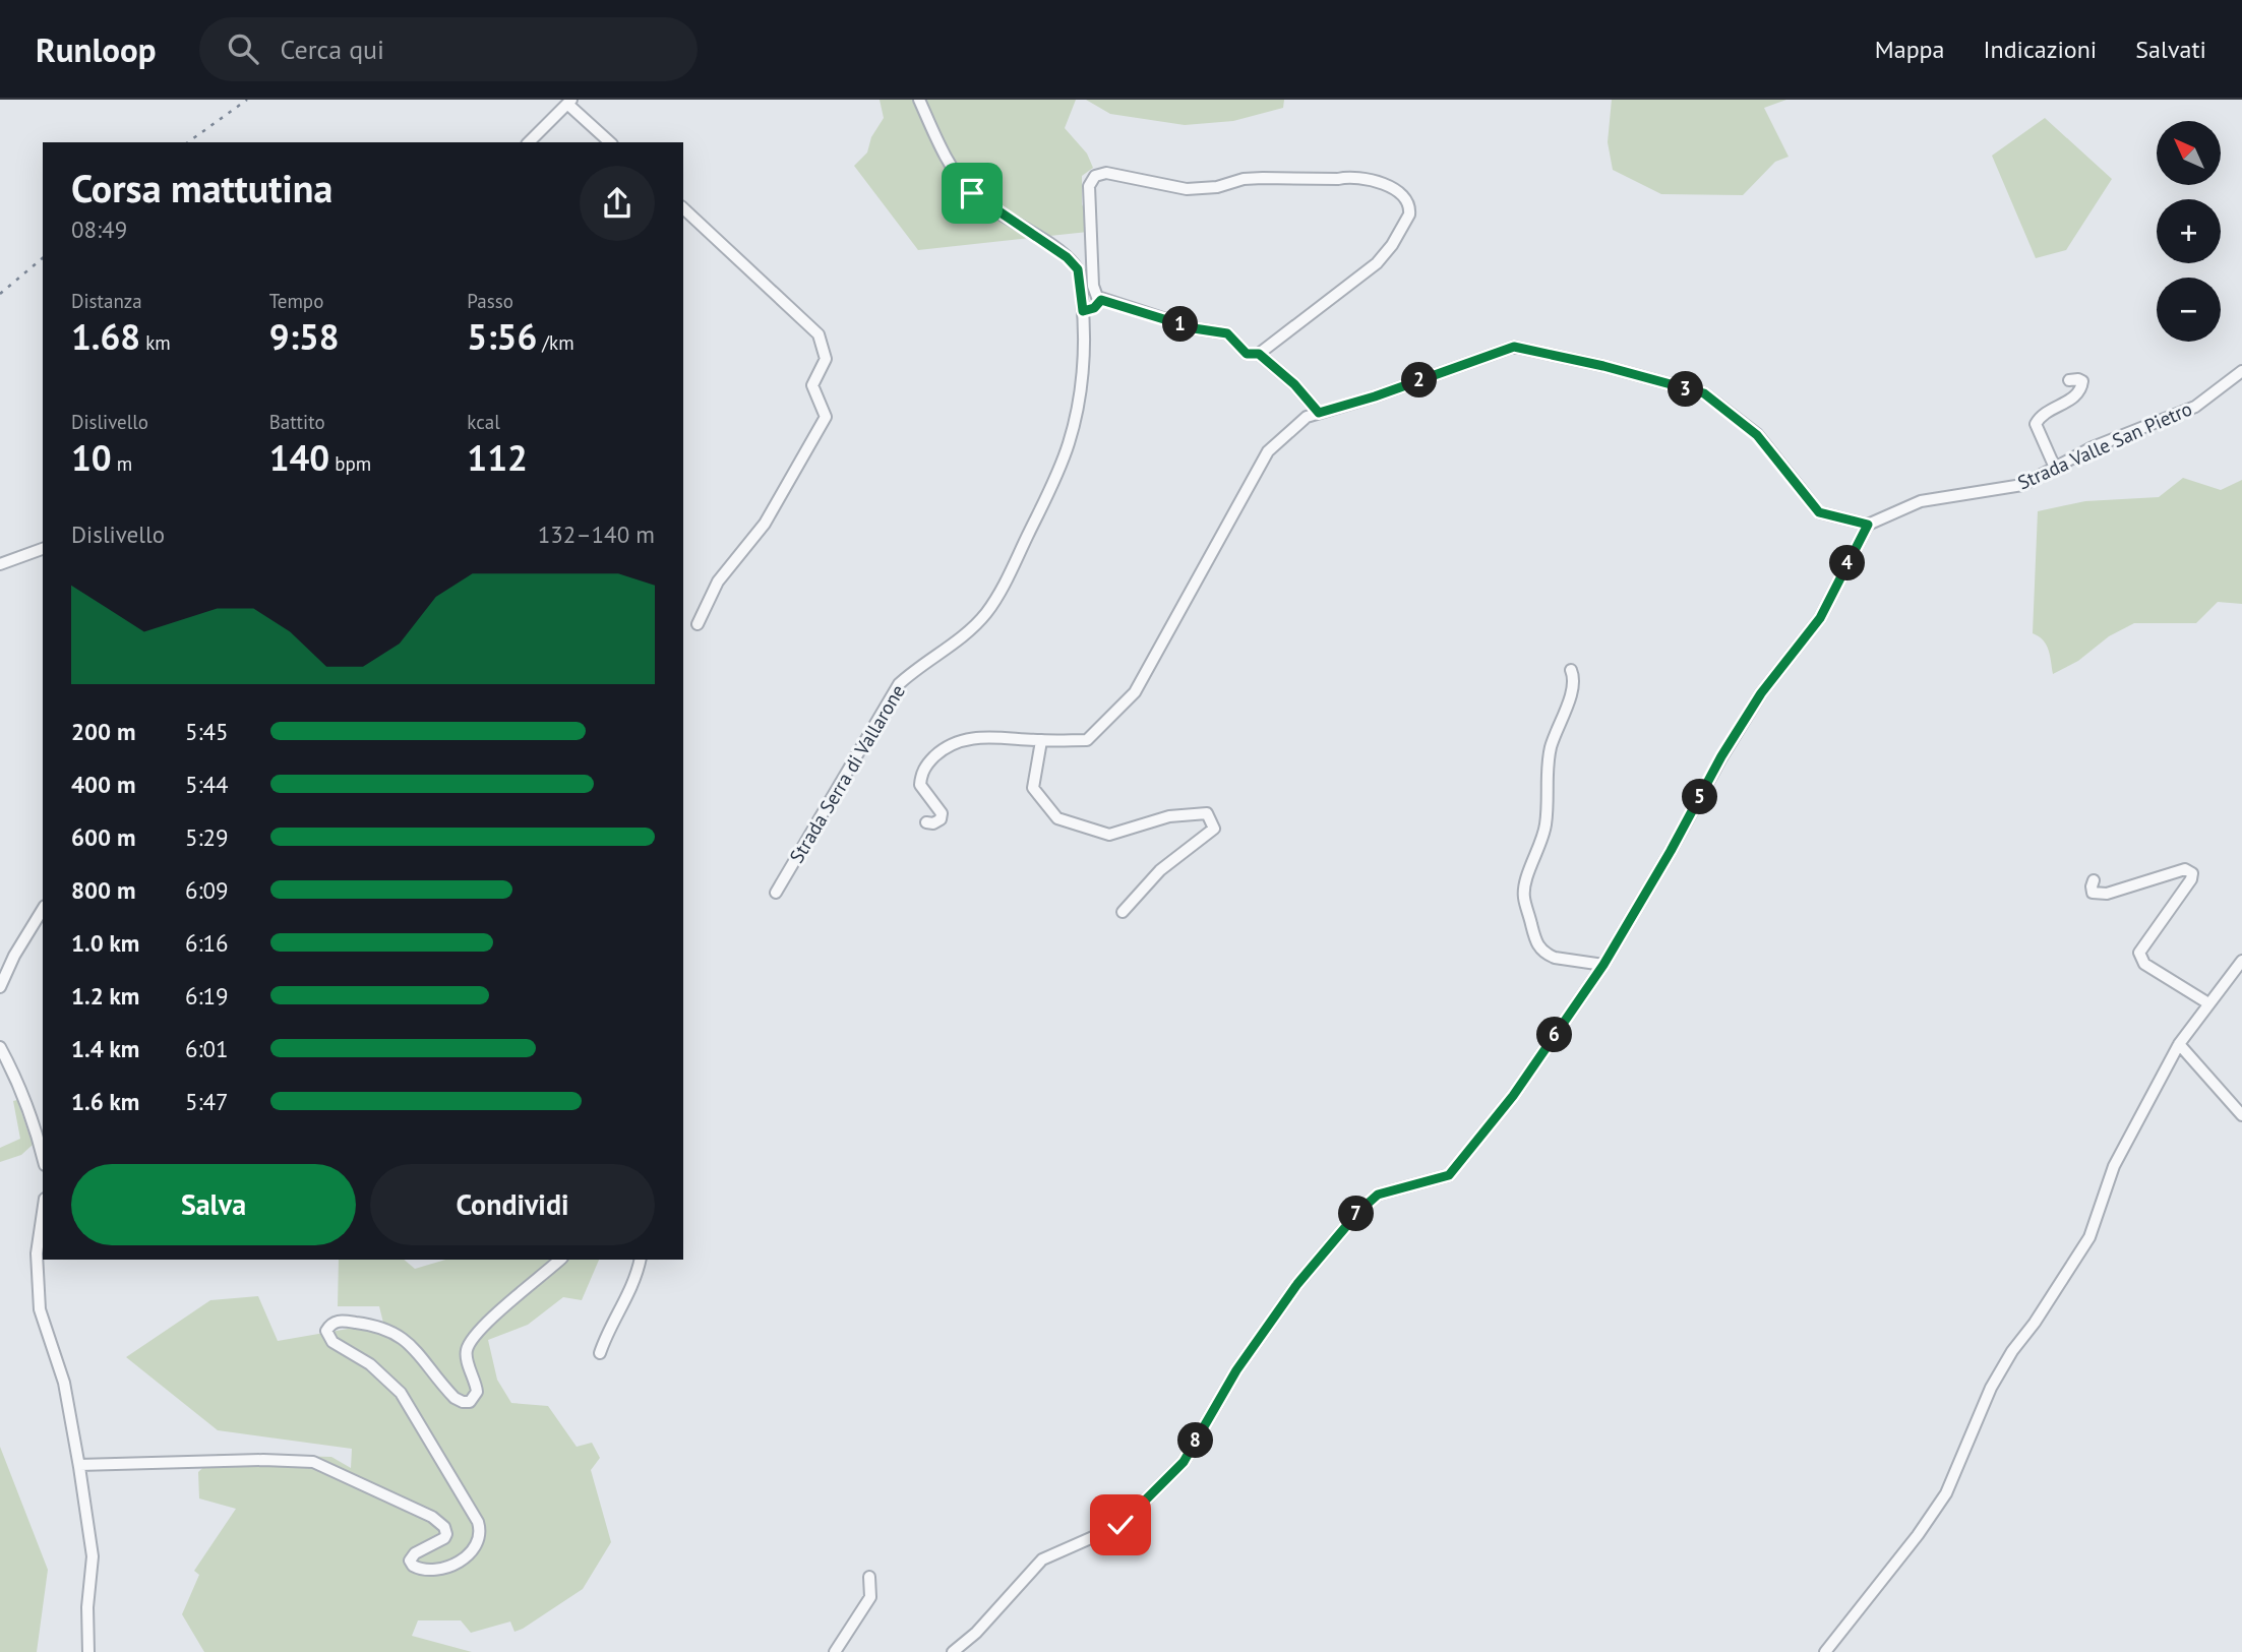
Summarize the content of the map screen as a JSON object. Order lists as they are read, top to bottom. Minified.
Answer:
{"streets":{"street":["Strada Valle San Pietro","Strada Serra di Vallarone"]},"north":"top left","page":{"header":"Runloop","search":"Cerca qui","nav":["Mappa","Indicazioni","Salvati"],"map_buttons":["+","−"],"heading":["Corsa mattutina","08:49"],"stats":[["Distanza","1.68 km"],["Tempo","9:58"],["Passo","5:56 /km"],["Dislivello","10 m"],["Battito","140 bpm"],["kcal","112"]],"pins":["1","2","3","4","5","6","7","8"],"chart":["Dislivello","132–140 m"],"list":[{"name":"200 m","note":"5:45"},{"name":"400 m","note":"5:44"},{"name":"600 m","note":"5:29"},{"name":"800 m","note":"6:09"},{"name":"1.0 km","note":"6:16"},{"name":"1.2 km","note":"6:19"},{"name":"1.4 km","note":"6:01"},{"name":"1.6 km","note":"5:47"}],"buttons":["Salva","Condividi"]}}
